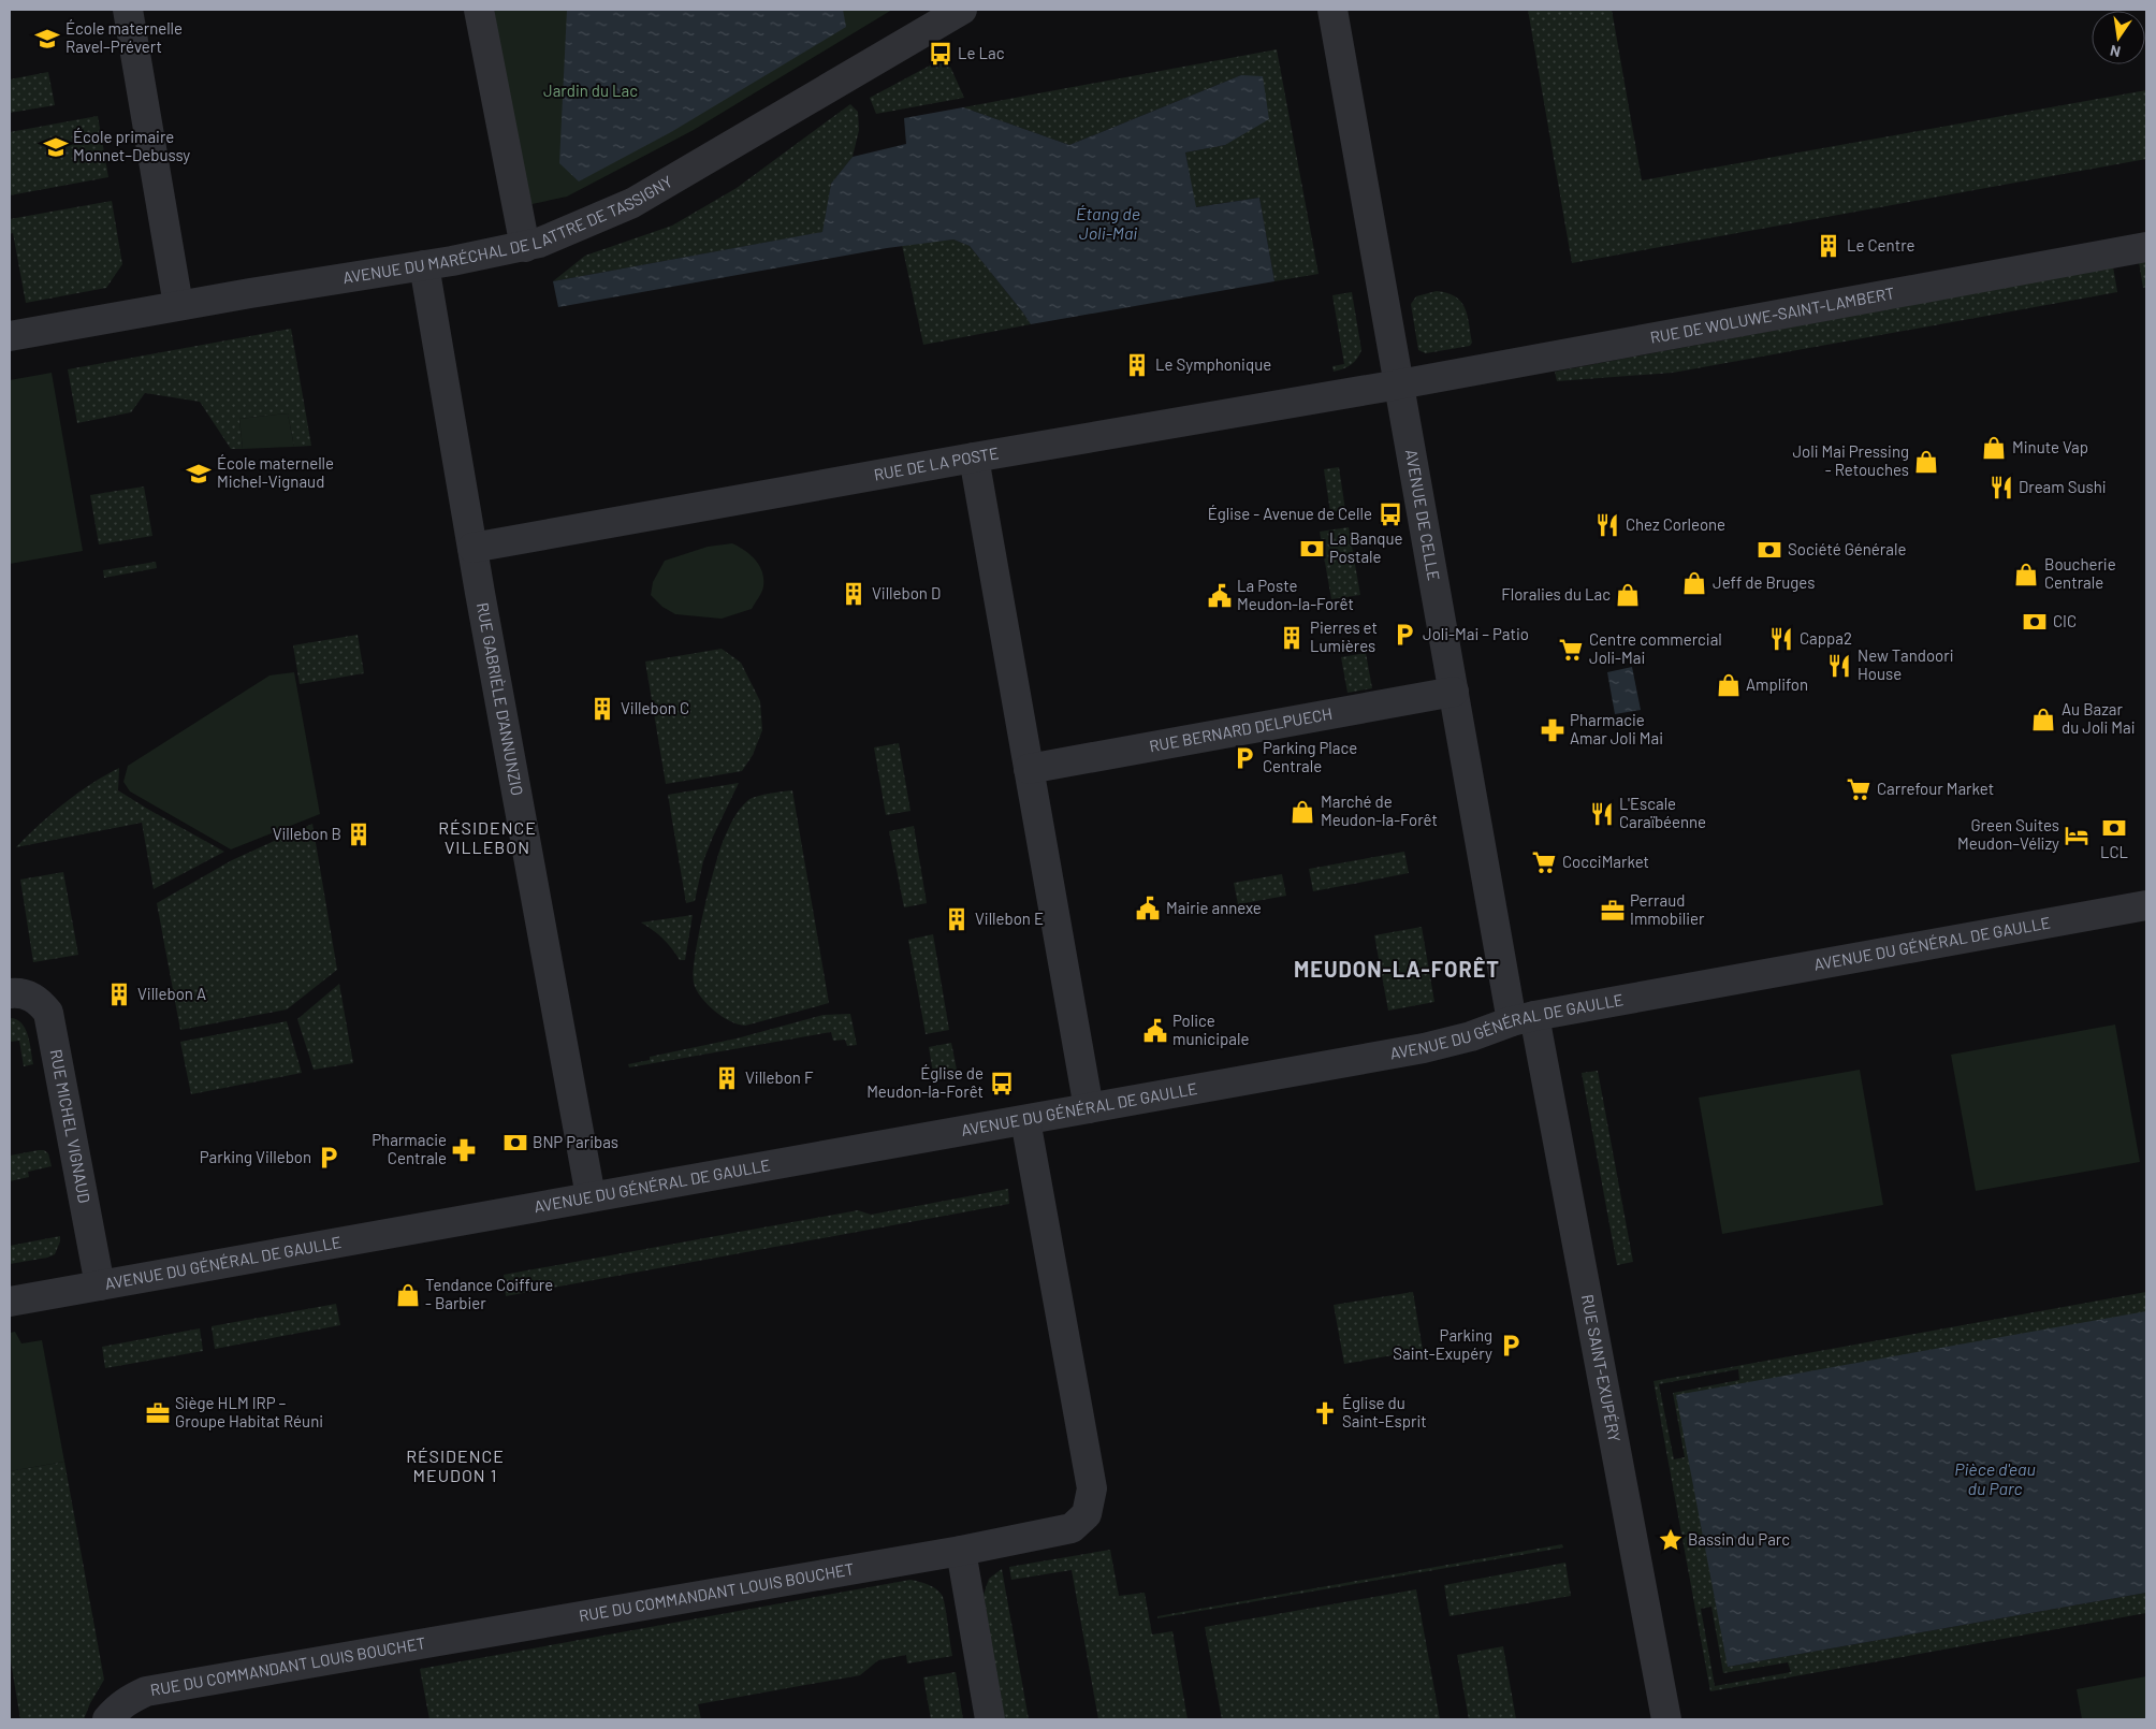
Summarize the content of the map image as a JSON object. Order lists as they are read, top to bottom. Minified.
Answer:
{"streets":{"street":["AVENUE DU MARÉCHAL DE LATTRE DE TASSIGNY","RUE DE WOLUWE-SAINT-LAMBERT","RUE DE LA POSTE","AVENUE DE CELLE","RUE GABRIÈLE D'ANNUNZIO","RUE BERNARD DELPUECH","AVENUE DU GÉNÉRAL DE GAULLE","RUE MICHEL VIGNAUD","RUE SAINT-EXUPÉRY","RUE DU COMMANDANT LOUIS BOUCHET"]},"crossings":[["AVENUE DU MARÉCHAL DE LATTRE DE TASSIGNY","RUE GABRIÈLE D'ANNUNZIO"],["RUE DE WOLUWE-SAINT-LAMBERT","RUE DE LA POSTE"],["RUE DE WOLUWE-SAINT-LAMBERT","AVENUE DE CELLE"],["RUE DE LA POSTE","AVENUE DE CELLE"],["RUE DE LA POSTE","RUE GABRIÈLE D'ANNUNZIO"],["AVENUE DE CELLE","RUE BERNARD DELPUECH"],["AVENUE DE CELLE","AVENUE DU GÉNÉRAL DE GAULLE"],["AVENUE DE CELLE","RUE SAINT-EXUPÉRY"],["RUE GABRIÈLE D'ANNUNZIO","AVENUE DU GÉNÉRAL DE GAULLE"],["AVENUE DU GÉNÉRAL DE GAULLE","RUE MICHEL VIGNAUD"],["AVENUE DU GÉNÉRAL DE GAULLE","RUE SAINT-EXUPÉRY"],["AVENUE DU GÉNÉRAL DE GAULLE","RUE DU COMMANDANT LOUIS BOUCHET"]],"districts":["RÉSIDENCE VILLEBON","MEUDON-LA-FORÊT","RÉSIDENCE MEUDON 1"],"water":["Étang de Joli-Mai","Pièce d'eau du Parc"],"parks":["Jardin du Lac"],"places":{"school or university":["École maternelle Ravel–Prévert","École primaire Monnet–Debussy","École maternelle Michel-Vignaud"],"bus stop":["Le Lac","Église - Avenue de Celle","Église de Meudon-la-Forêt"],"building":["Le Centre","Le Symphonique","Villebon D","Pierres et Lumières","Villebon C","Villebon B","Villebon E","Villebon A","Villebon F"],"shop":["Minute Vap","Joli Mai Pressing - Retouches","Boucherie Centrale","Jeff de Bruges","Floralies du Lac","Amplifon","Au Bazar du Joli Mai","Marché de Meudon-la-Forêt","Tendance Coiffure - Barbier"],"restaurant":["Dream Sushi","Chez Corleone","Cappa2","New Tandoori House","L'Escale Caraïbéenne"],"bank":["La Banque Postale","Société Générale","CIC","LCL","BNP Paribas"],"public building":["La Poste Meudon-la-Forêt","Mairie annexe","Police municipale"],"parking":["Joli-Mai – Patio","Parking Place Centrale","Parking Villebon","Parking Saint-Exupéry"],"supermarket":["Centre commercial Joli-Mai","Carrefour Market","CocciMarket"],"pharmacy":["Pharmacie Amar Joli Mai","Pharmacie Centrale"],"hotel":["Green Suites Meudon–Vélizy"],"office":["Perraud Immobilier","Siège HLM IRP – Groupe Habitat Réuni"],"church":["Église du Saint-Esprit"],"place":["Bassin du Parc"]},"north":"bottom"}
